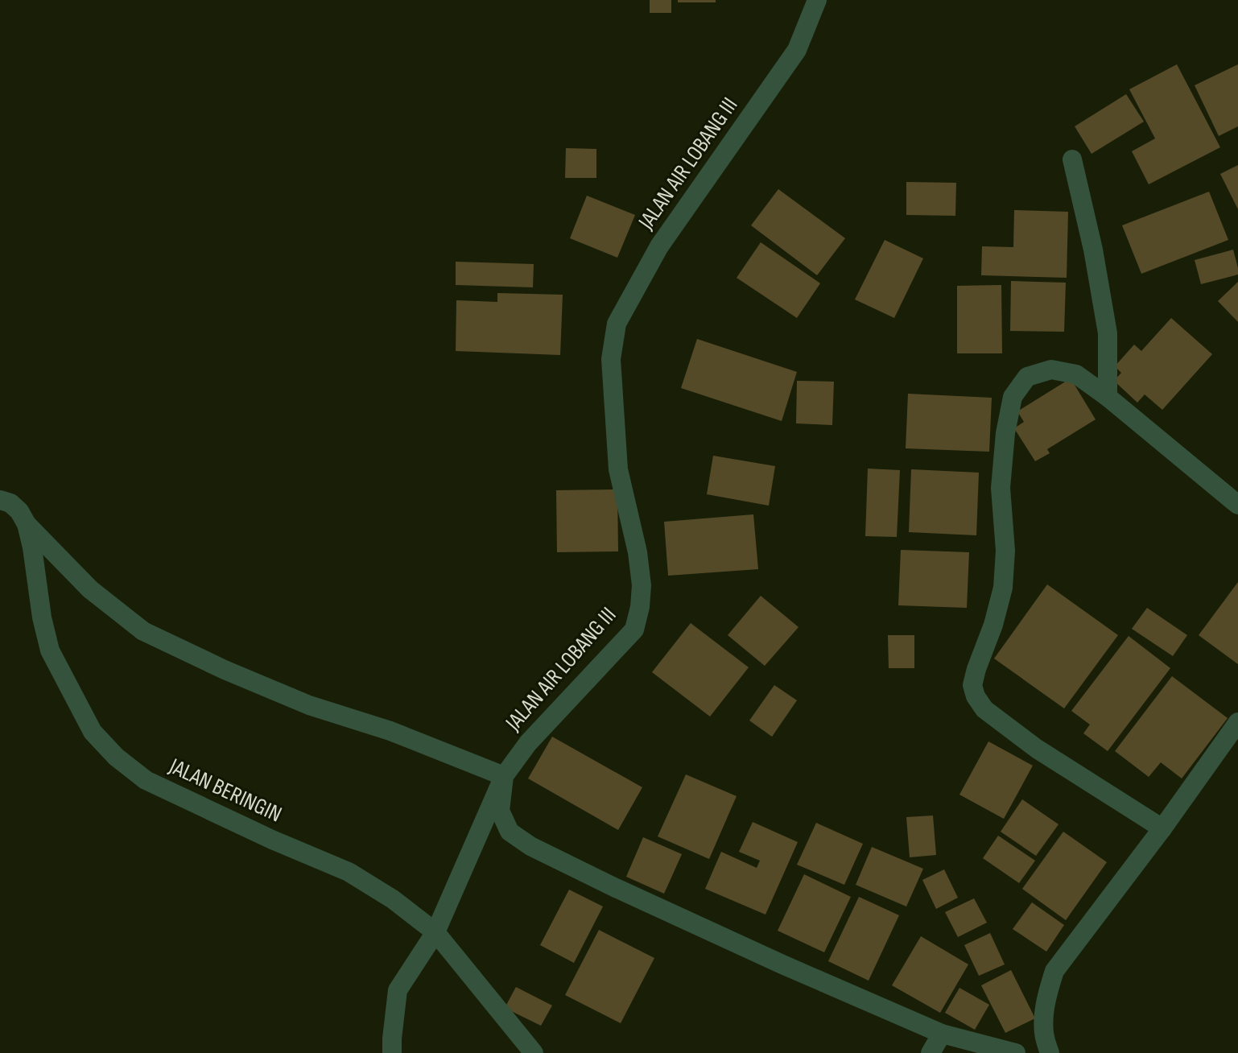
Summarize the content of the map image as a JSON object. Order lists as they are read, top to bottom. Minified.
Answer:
{"streets":{"street":["JALAN AIR LOBANG III","JALAN BERINGIN"]}}
